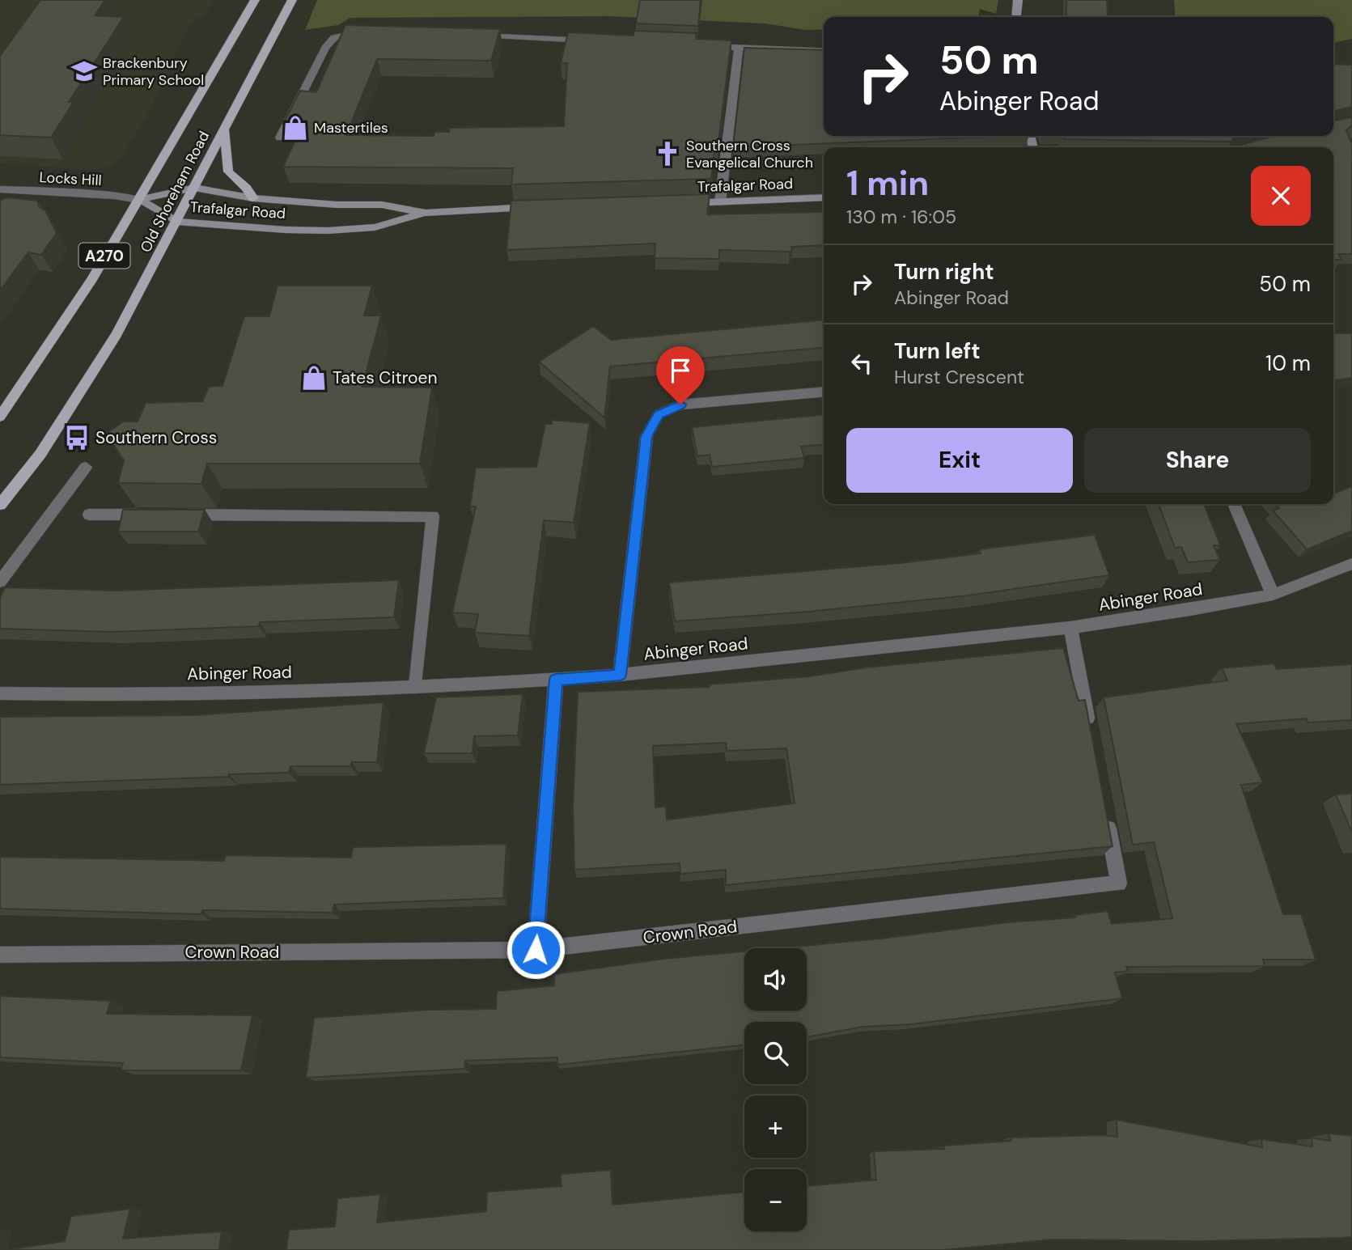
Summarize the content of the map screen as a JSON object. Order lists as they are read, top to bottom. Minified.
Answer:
{"streets":{"main road":["Trafalgar Road","Old Shoreham Road","A270"],"street":["Locks Hill","Abinger Road","Crown Road"]},"crossings":[["Locks Hill","Trafalgar Road"],["Locks Hill","Old Shoreham Road"],["Trafalgar Road","Old Shoreham Road"]],"places":{"school or university":["Brackenbury Primary School"],"shop":["Mastertiles","Tates Citroen"],"church":["Southern Cross Evangelical Church"],"bus stop":["Southern Cross"]},"page":{"turn":["50 m","Abinger Road"],"heading":["1 min","130 m · 16:05"],"list":[{"name":"Turn right","note":"Abinger Road","value":"50 m"},{"name":"Turn left","note":"Hurst Crescent","value":"10 m"}],"buttons":["Exit","Share"],"map_buttons":["+","−"]}}
